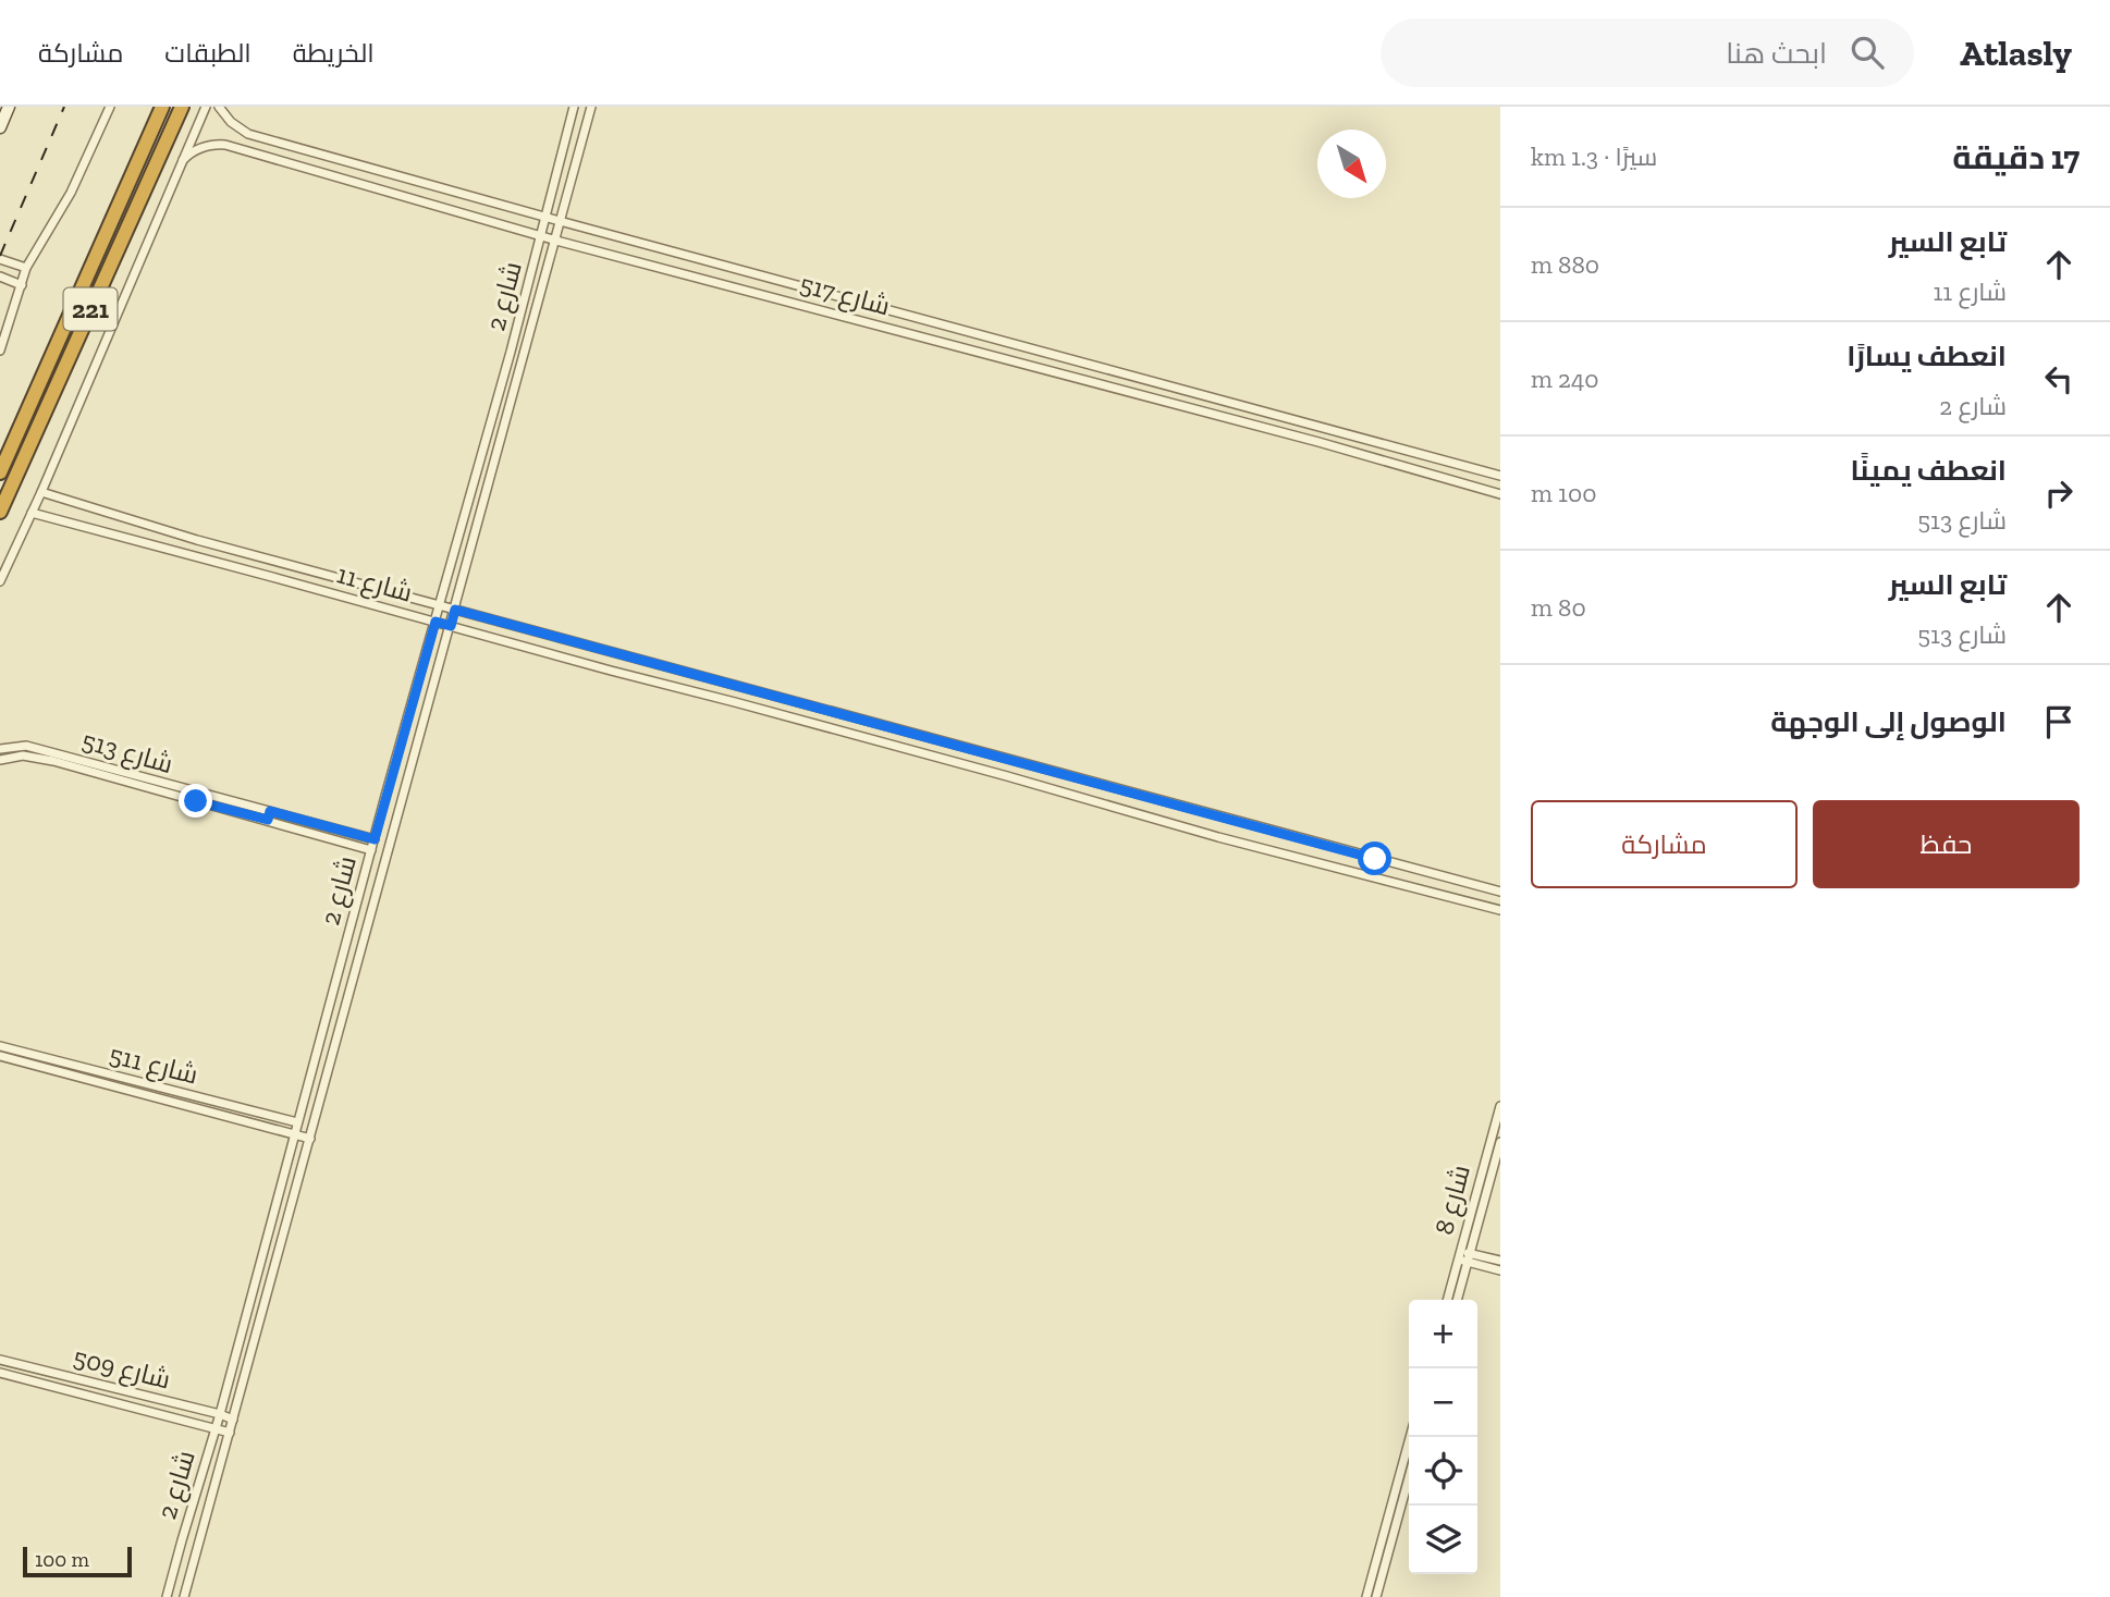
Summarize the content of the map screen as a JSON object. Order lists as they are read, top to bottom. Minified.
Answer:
{"streets":{"highway":["221"],"street":["شارع 517","شارع 2","شارع 11","شارع 513","شارع 511","شارع 8","شارع 509"]},"crossings":[["شارع 517","شارع 2"],["شارع 517","221"],["شارع 2","شارع 11"],["شارع 2","شارع 513"],["شارع 2","شارع 511"],["شارع 2","شارع 509"],["221","شارع 11"]],"scale_bar":"100 m","north":"bottom right","page":{"header":"Atlasly","search":"ابحث هنا","nav":["الخريطة","الطبقات","مشاركة"],"heading":["17 دقيقة","سيرًا · 1.3 km"],"list":[["تابع السير","شارع 11","880 m"],["انعطف يسارًا","شارع 2","240 m"],["انعطف يمينًا","شارع 513","100 m"],["تابع السير","شارع 513","80 m"],"الوصول إلى الوجهة"],"buttons":["حفظ","مشاركة"],"map_buttons":["+","−"],"scale":"100 m"}}
